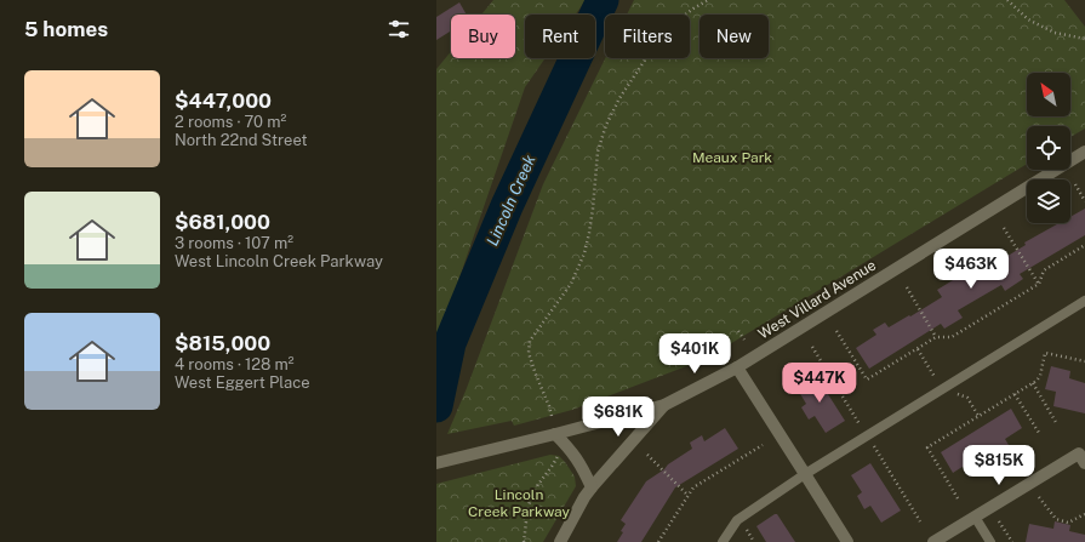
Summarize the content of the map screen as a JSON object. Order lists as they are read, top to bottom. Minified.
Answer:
{"streets":{"street":["West Villard Avenue"]},"water":["Lincoln Creek"],"parks":["Meaux Park","Lincoln Creek Parkway"],"north":"top left","page":{"heading":"5 homes","chip":["Buy","Rent","Filters","New"],"list":[{"name":"$447,000","note":"2 rooms · 70 m² · North 22nd Street"},{"name":"$681,000","note":"3 rooms · 107 m² · West Lincoln Creek Parkway"},{"name":"$815,000","note":"4 rooms · 128 m² · West Eggert Place"}],"price":["$463K","$401K","$447K","$681K","$815K"]}}
